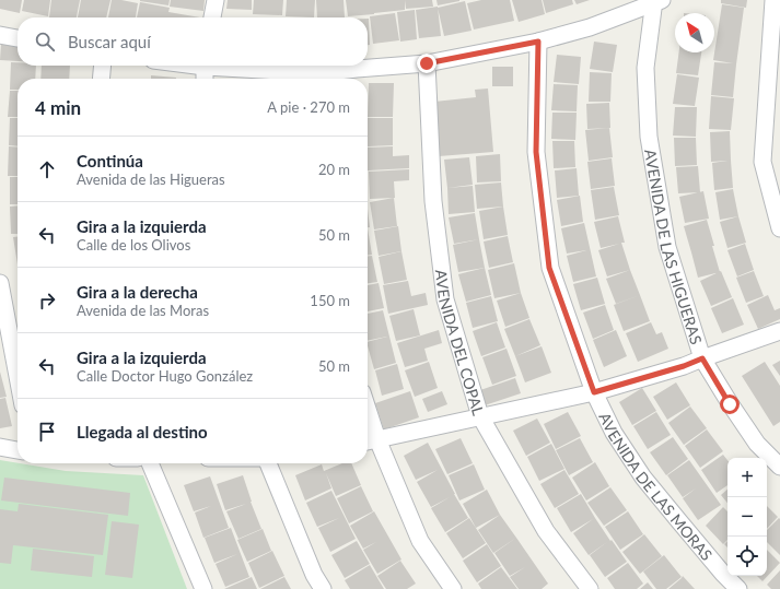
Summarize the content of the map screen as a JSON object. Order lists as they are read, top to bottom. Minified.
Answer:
{"streets":{"street":["AVENIDA DE LAS HIGUERAS","AVENIDA DEL COPAL","AVENIDA DE LAS MORAS"]},"north":"top left","page":{"search":"Buscar aquí","heading":["4 min","A pie · 270 m"],"list":[["Continúa","Avenida de las Higueras","20 m"],["Gira a la izquierda","Calle de los Olivos","50 m"],["Gira a la derecha","Avenida de las Moras","150 m"],["Gira a la izquierda","Calle Doctor Hugo González","50 m"],"Llegada al destino"],"map_buttons":["+","−"]}}
